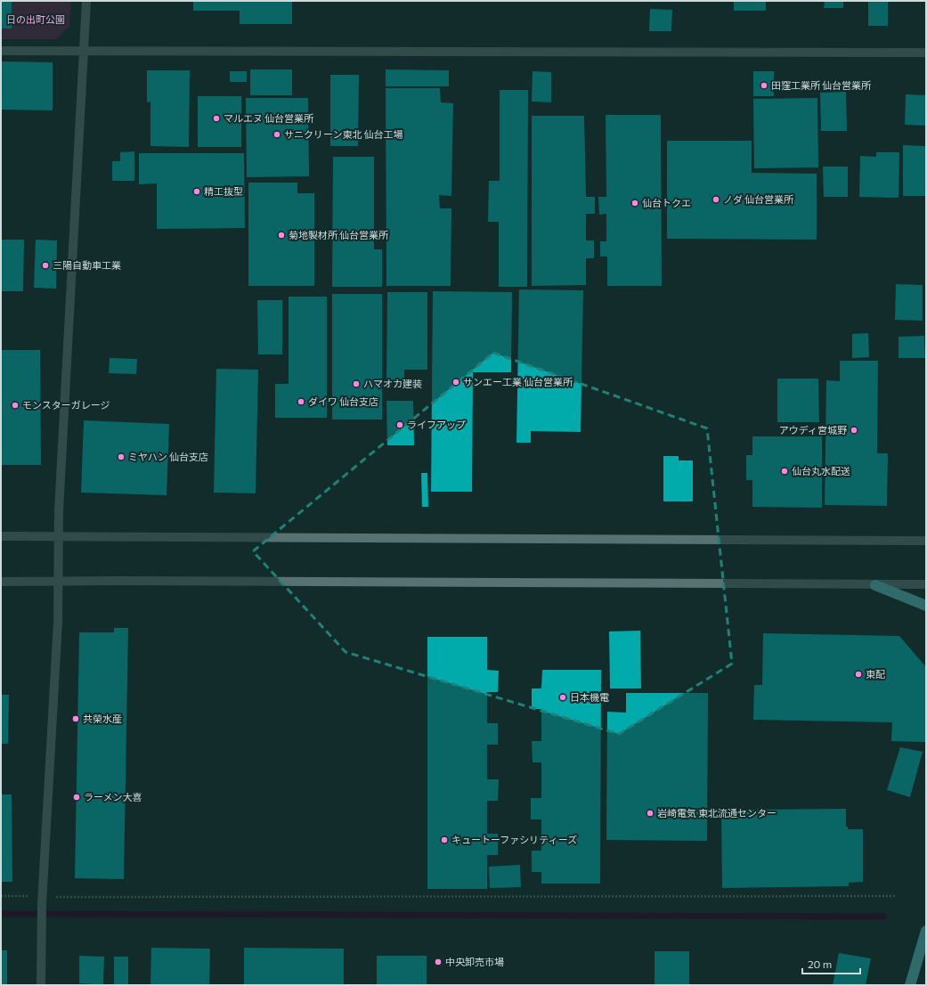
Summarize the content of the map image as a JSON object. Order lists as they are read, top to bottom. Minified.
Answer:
{"parks":["日の出町公園"],"places":["田窪工業所 仙台営業所","マルエヌ 仙台営業所","サニクリーン東北 仙台工場","精工抜型","ノダ 仙台営業所","仙台トクエ","菊地製材所 仙台営業所","三陽自動車工業","サンエー工業 仙台営業所","ハマオカ建装","ダイワ 仙台支店","モンスターガレージ","ライフアップ","アウディ宮城野","ミヤハン 仙台支店","仙台丸水配送","東配","日本機電","共榮水産","ラーメン大喜","岩崎電気 東北流通センター","キュートーファシリティーズ","中央卸売市場"],"scale_bar":"20 m"}
